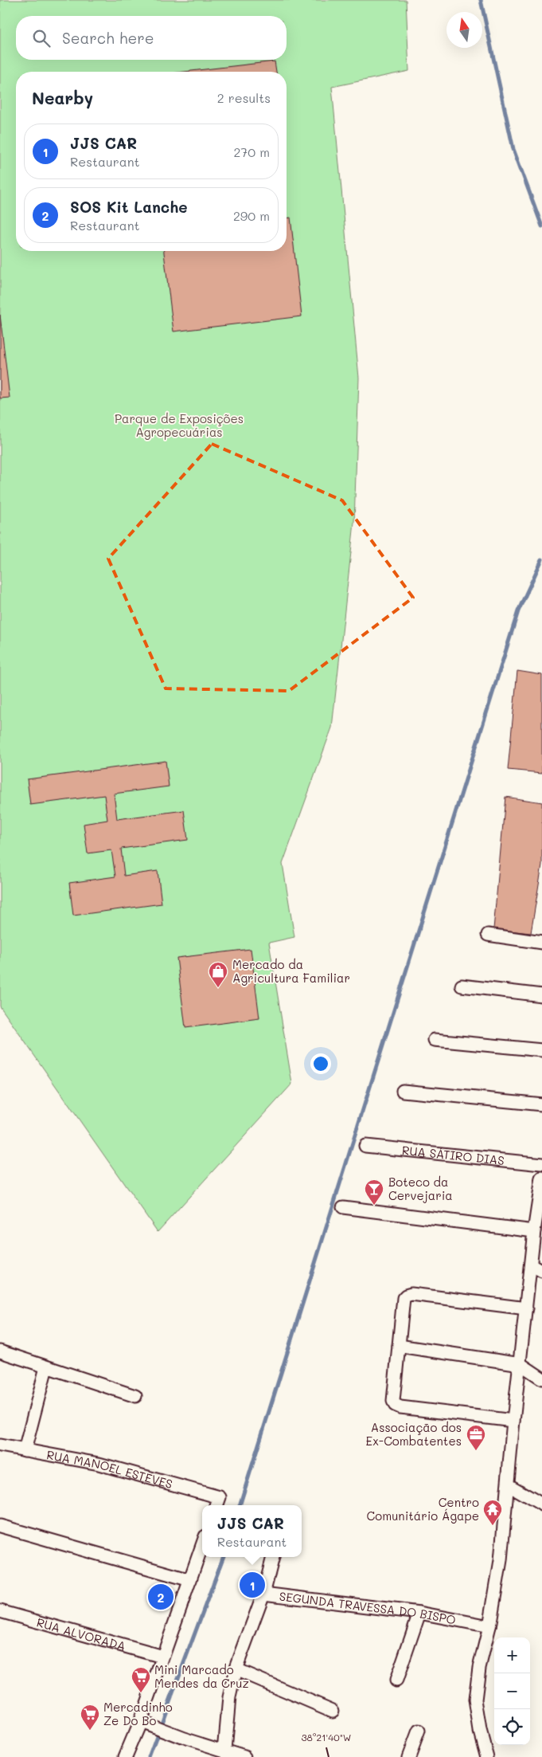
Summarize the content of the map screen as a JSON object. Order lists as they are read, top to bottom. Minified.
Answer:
{"streets":{"street":["RUA SÁTIRO DIAS","RUA MANOEL ESTEVES","SEGUNDA TRAVESSA DO BISPO","RUA ALVORADA"]},"parks":["Parque de Exposições Agropecuárias"],"places":{"shop":["Mercado da Agricultura Familiar"],"bar":["Boteco da Cervejaria"],"office":["Associação dos Ex-Combatentes"],"temple":["Centro Comunitário Ágape"],"supermarket":["Mini Marcado Mendes da Cruz","Mercadinho Ze Do Bo"]},"north":"top","page":{"search":"Search here","heading":["Nearby","2 results"],"list":[{"mark":"1","name":"JJS CAR","note":"Restaurant","value":"270 m"},{"mark":"2","name":"SOS Kit Lanche","note":"Restaurant","value":"290 m"}],"popup":["JJS CAR","Restaurant"],"pins":["1","2"],"map_buttons":["+","−"]},"coordinates":["38°21'40\"W"]}
